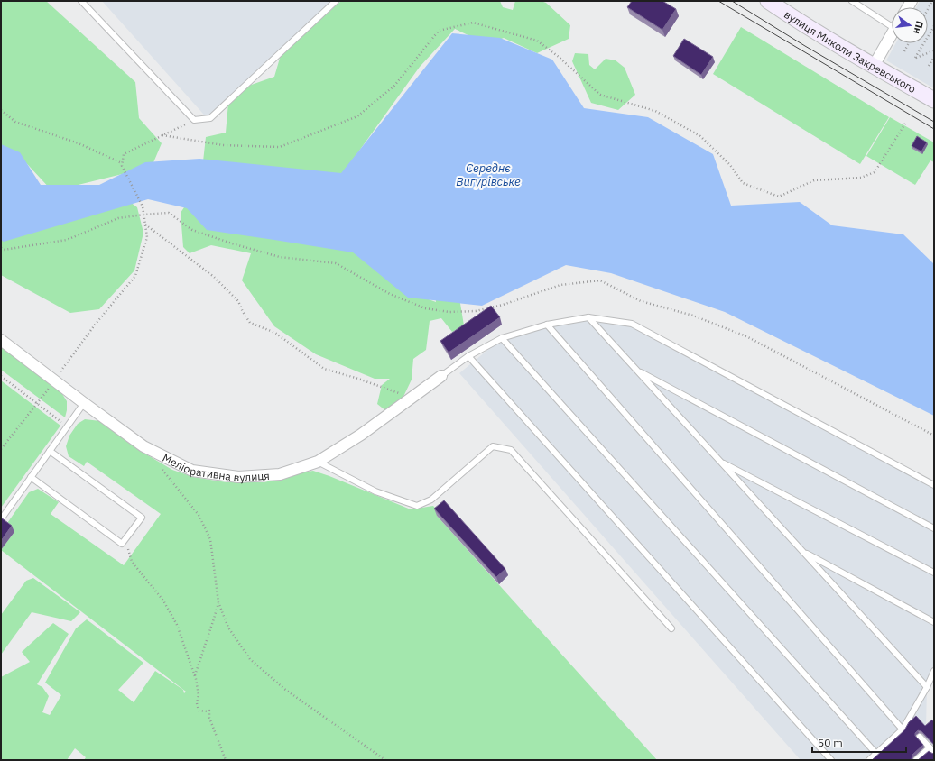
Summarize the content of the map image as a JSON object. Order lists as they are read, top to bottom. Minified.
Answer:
{"streets":{"street":["вулиця Миколи Закревського","Меліоративна вулиця"]},"water":["Середнє Вигурівське"],"scale_bar":"50 m","north":"right"}
